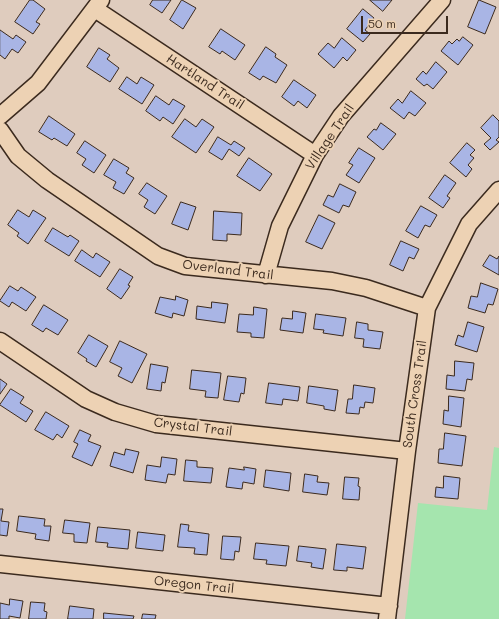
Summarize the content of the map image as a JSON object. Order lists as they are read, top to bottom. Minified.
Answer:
{"streets":{"street":["Hartland Trail","Village Trail","Overland Trail","South Cross Trail","Crystal Trail","Oregon Trail"]},"crossings":[["Hartland Trail","Village Trail"],["Village Trail","Overland Trail"],["Overland Trail","South Cross Trail"],["South Cross Trail","Crystal Trail"],["South Cross Trail","Oregon Trail"]],"scale_bar":"50 m"}
